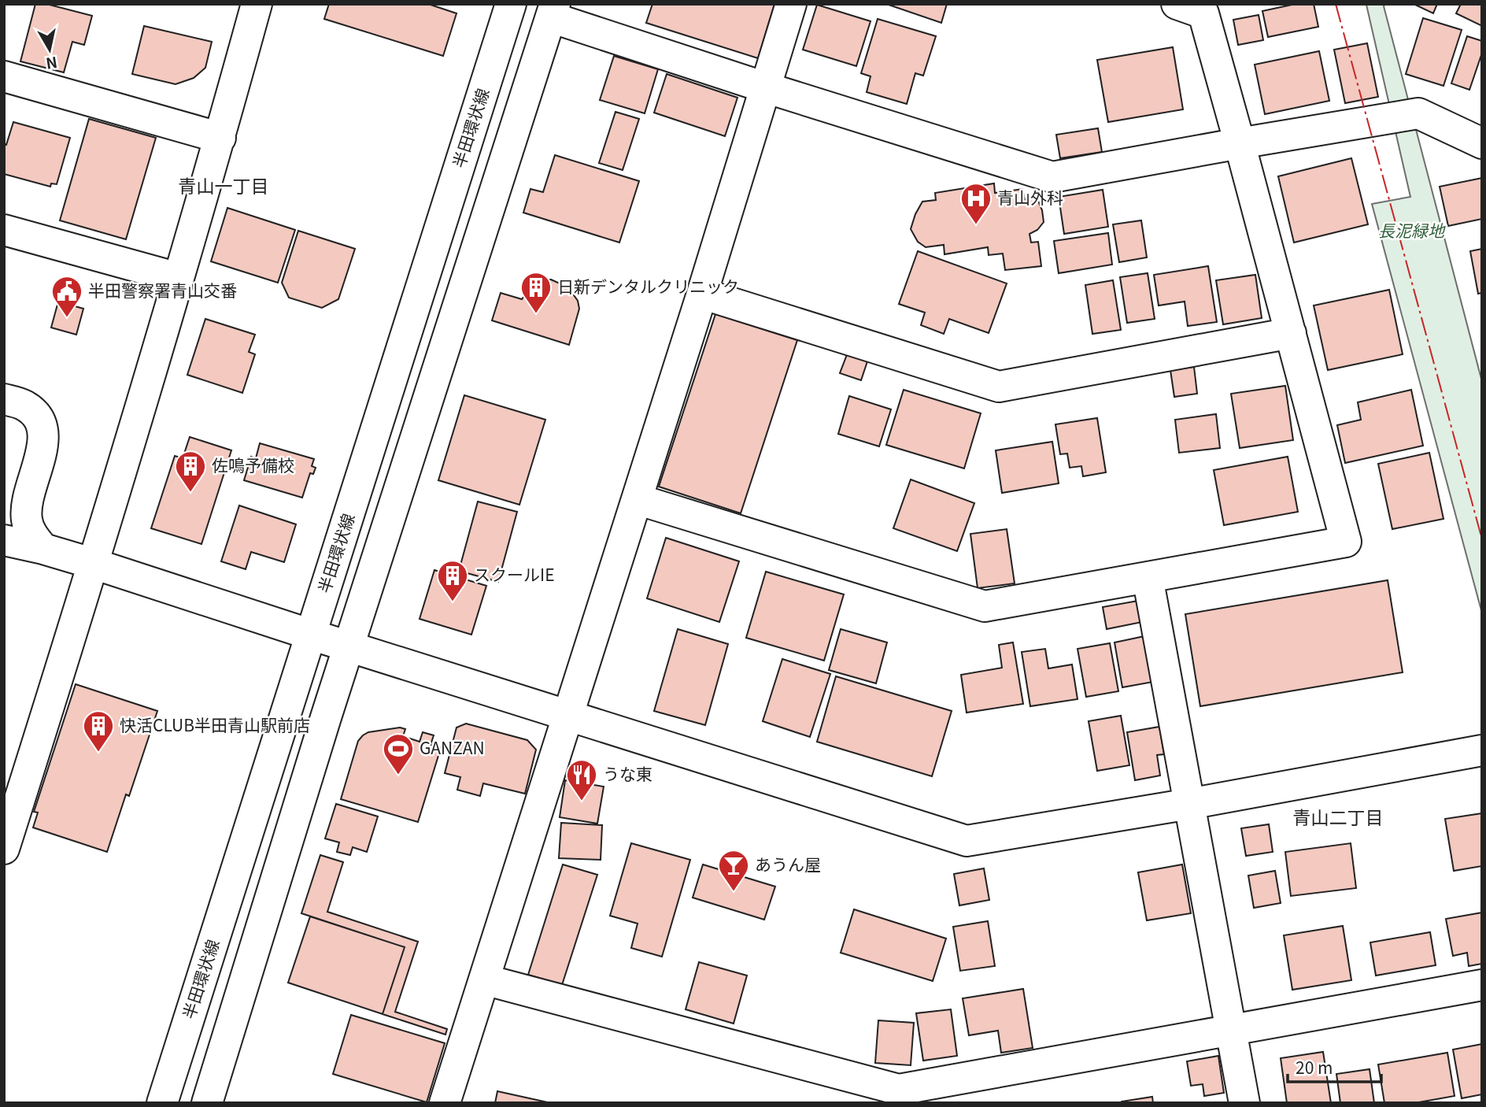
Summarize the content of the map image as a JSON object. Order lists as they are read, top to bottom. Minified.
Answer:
{"streets":{"street":["半田環状線"]},"districts":["青山一丁目","青山二丁目"],"parks":["長泥緑地"],"places":{"hospital":["青山外科"],"building":["日新デンタルクリニック","佐鳴予備校","スクールIE","快活CLUB半田青山駅前店"],"public building":["半田警察署青山交番"],"sports":["GANZAN"],"restaurant":["うな東"],"bar":["あうん屋"]},"scale_bar":"20 m","north":"bottom"}
